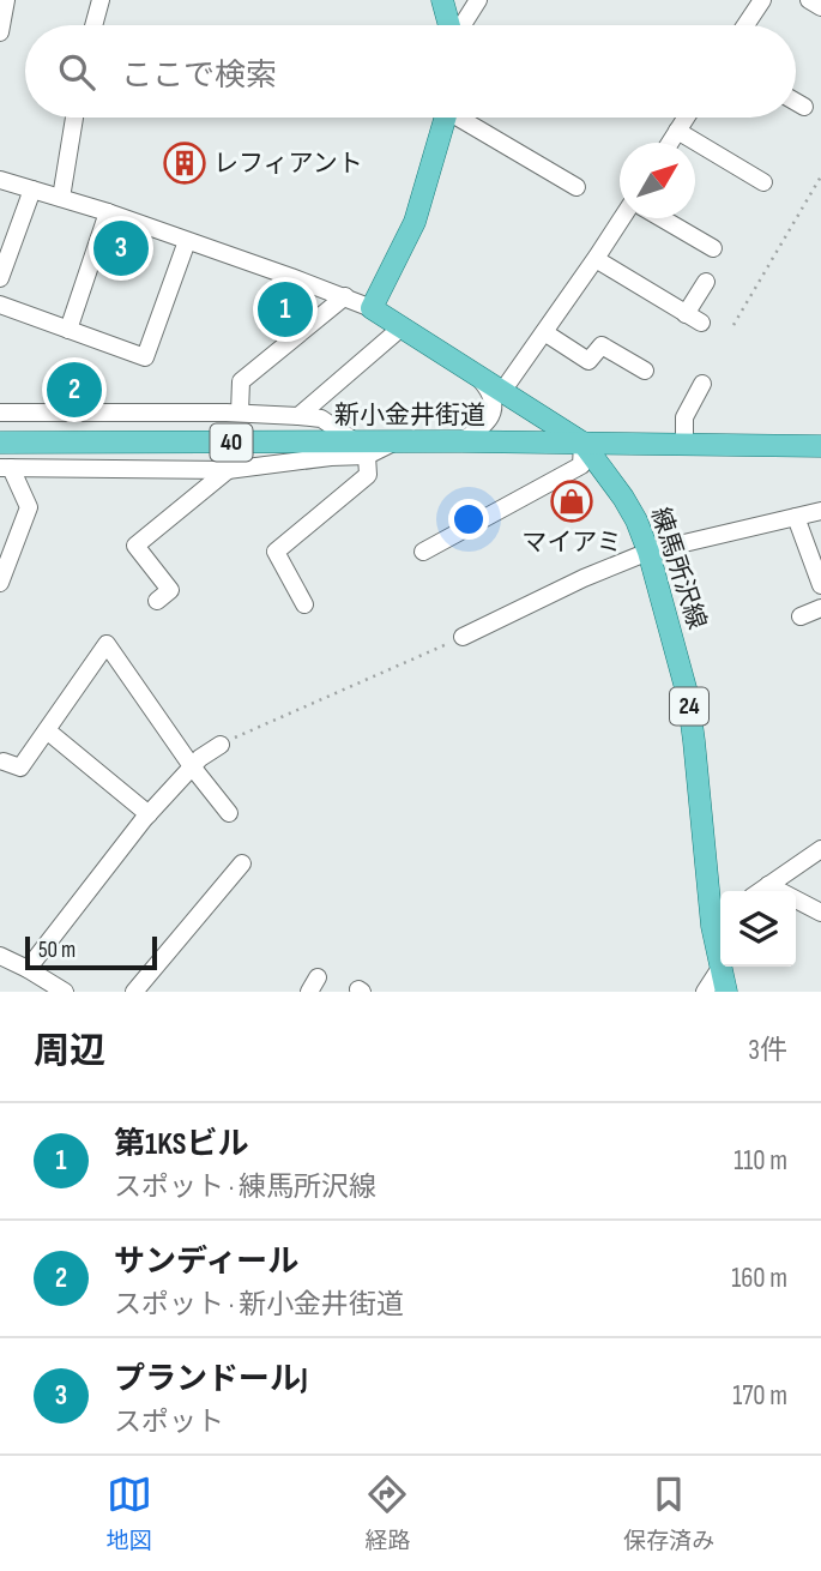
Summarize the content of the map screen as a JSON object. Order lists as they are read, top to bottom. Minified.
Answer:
{"streets":{"main road":["新小金井街道","40","練馬所沢線","24"]},"crossings":[["新小金井街道","練馬所沢線"]],"places":{"building":["レフィアント"],"shop":["マイアミ"]},"scale_bar":"50 m","north":"top right","page":{"search":"ここで検索","pins":["3","1","2"],"scale":"50 m","heading":["周辺","3件"],"list":[{"mark":"1","name":"第1KSビル","note":"スポット · 練馬所沢線","value":"110 m"},{"mark":"2","name":"サンディール","note":"スポット · 新小金井街道","value":"160 m"},{"mark":"3","name":"プランドールJ","note":"スポット","value":"170 m"}],"nav":["地図","経路","保存済み"]}}
